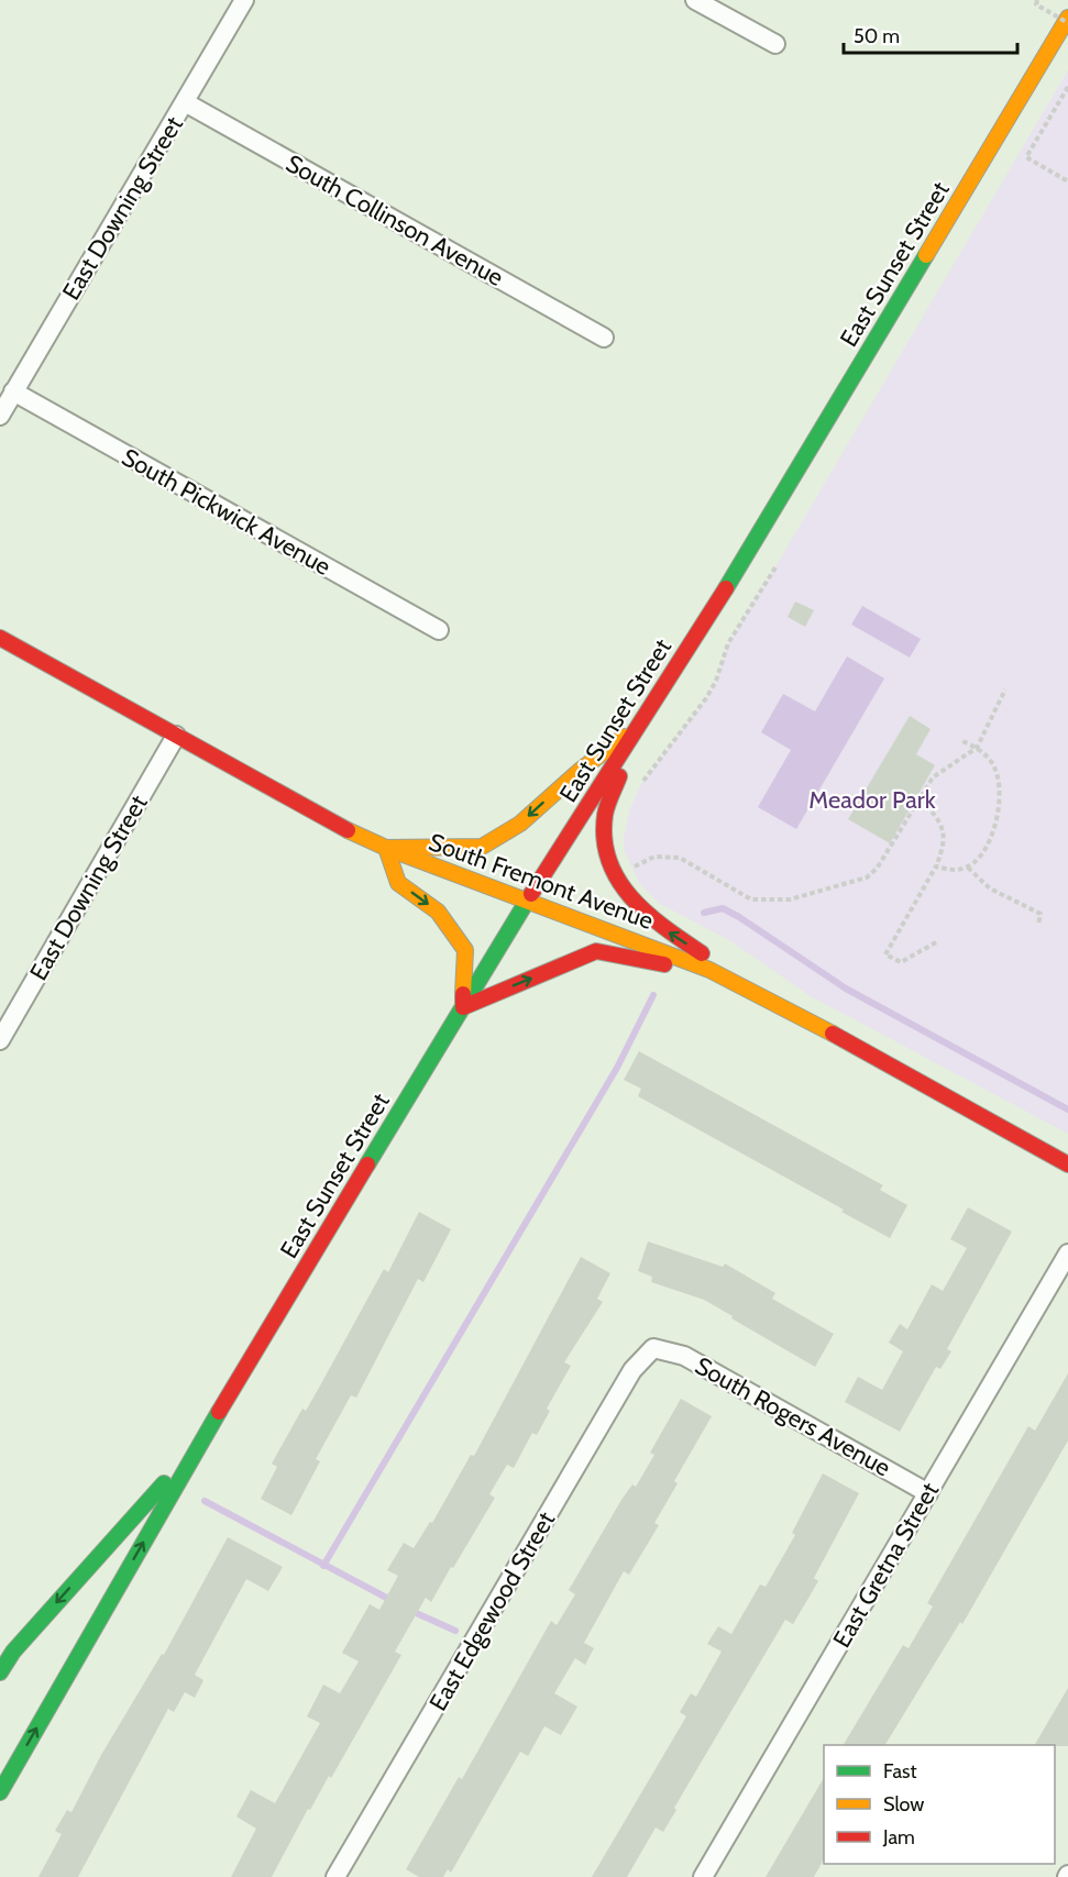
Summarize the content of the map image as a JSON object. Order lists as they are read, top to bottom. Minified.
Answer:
{"streets":{"main road":["East Sunset Street","South Fremont Avenue"],"street":["East Downing Street","South Collinson Avenue","South Pickwick Avenue","South Rogers Avenue","East Gretna Street","East Edgewood Street"]},"crossings":[["East Downing Street","South Collinson Avenue"],["East Downing Street","South Pickwick Avenue"],["East Downing Street","South Fremont Avenue"],["East Sunset Street","South Fremont Avenue"],["South Rogers Avenue","East Gretna Street"],["South Rogers Avenue","East Edgewood Street"]],"parks":["Meador Park"],"legend":["Fast","Slow","Jam"],"scale_bar":"50 m"}
